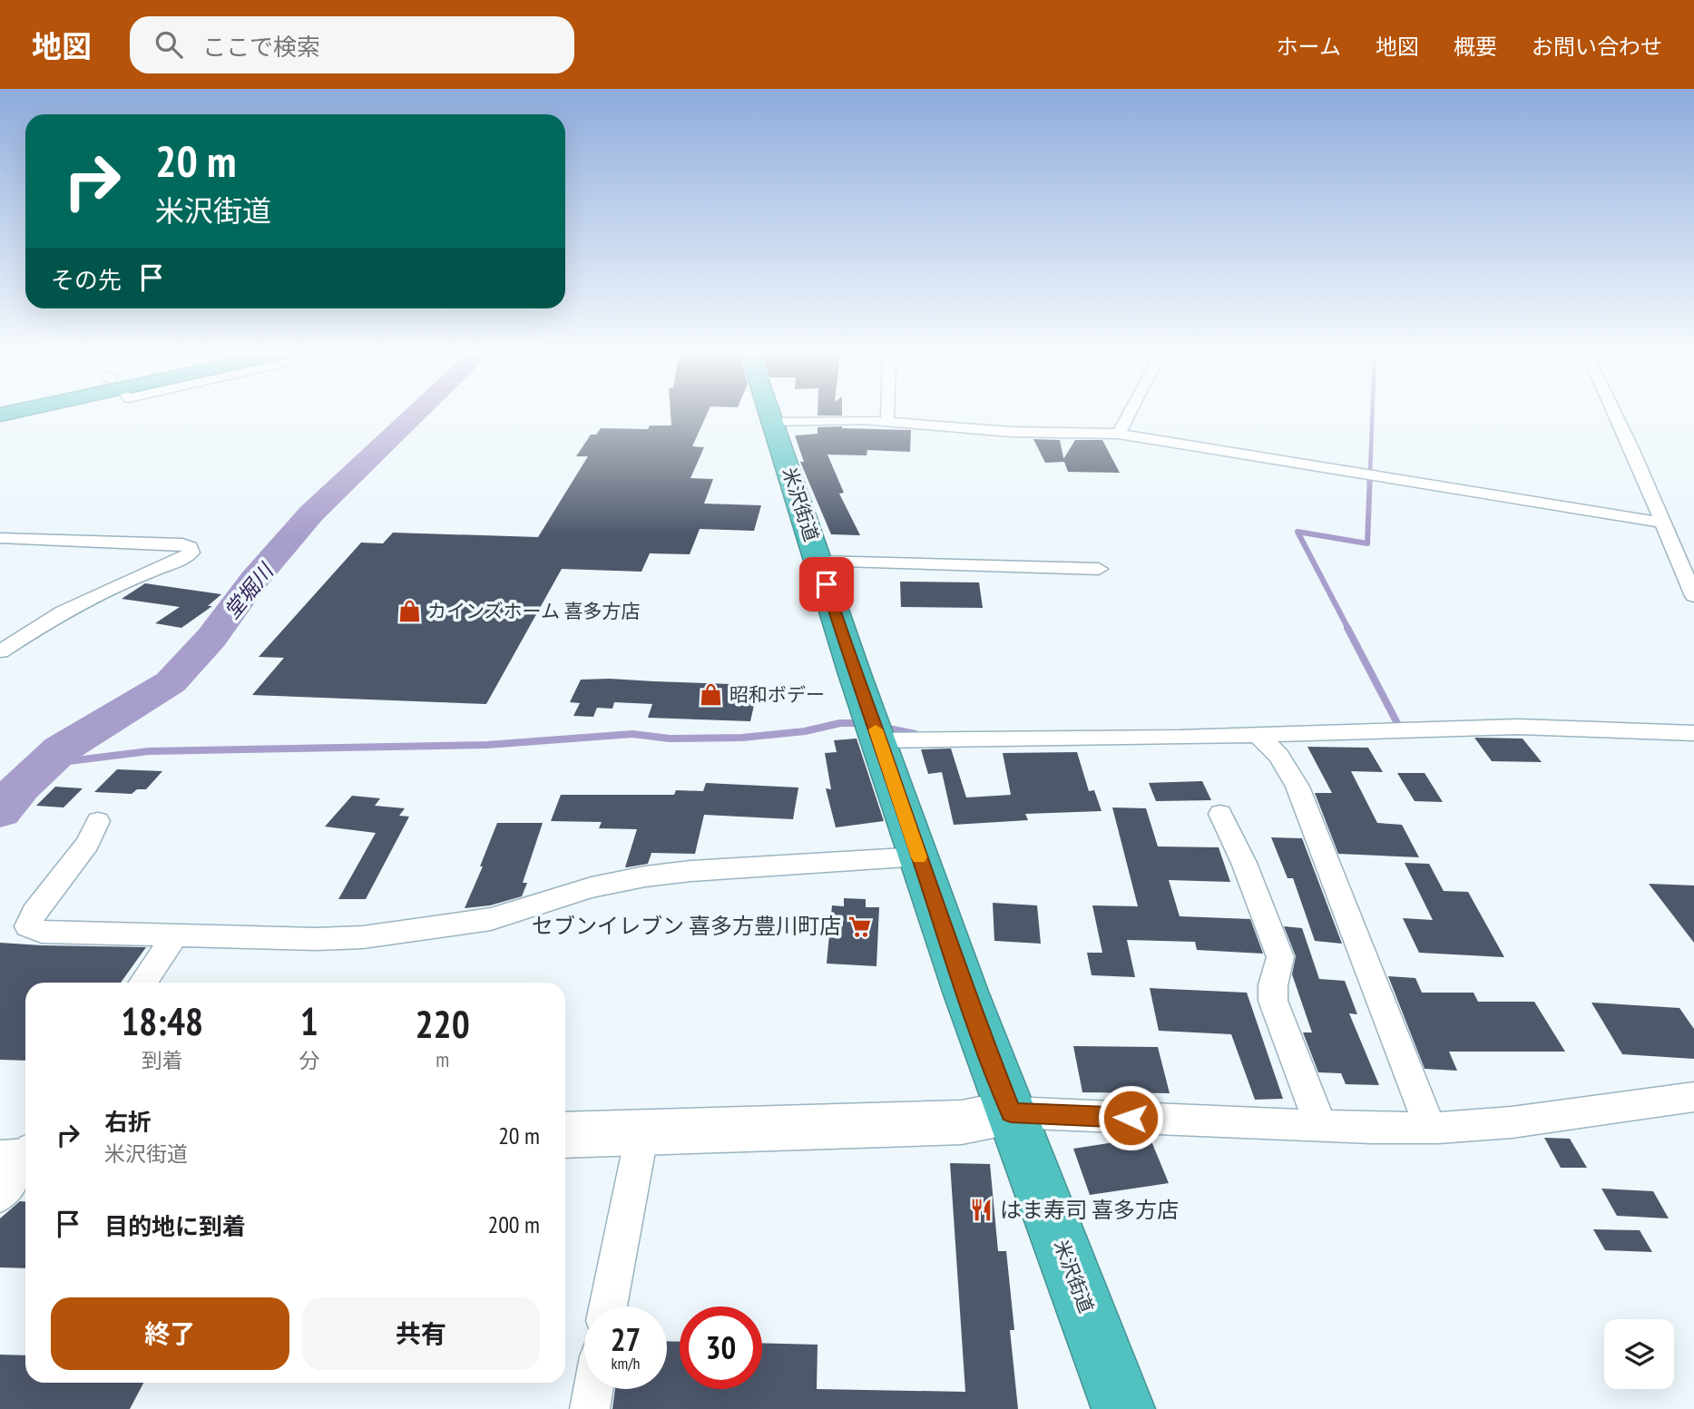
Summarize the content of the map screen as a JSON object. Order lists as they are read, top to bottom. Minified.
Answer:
{"streets":{"highway":["米沢街道"]},"water":["堂堀川"],"places":{"shop":["カインズホーム 喜多方店","昭和ボデー"],"supermarket":["セブンイレブン 喜多方豊川町店"],"restaurant":["はま寿司 喜多方店"]},"page":{"header":"地図","search":"ここで検索","nav":["ホーム","地図","概要","お問い合わせ"],"turn":["20 m","米沢街道"],"then":"その先","eta":["18:48","到着","1","分","220","m"],"list":[{"name":"右折","note":"米沢街道","value":"20 m"},{"name":"目的地に到着","value":"200 m"}],"buttons":["終了","共有"],"speed":"27 km/h","limit":"30"}}
